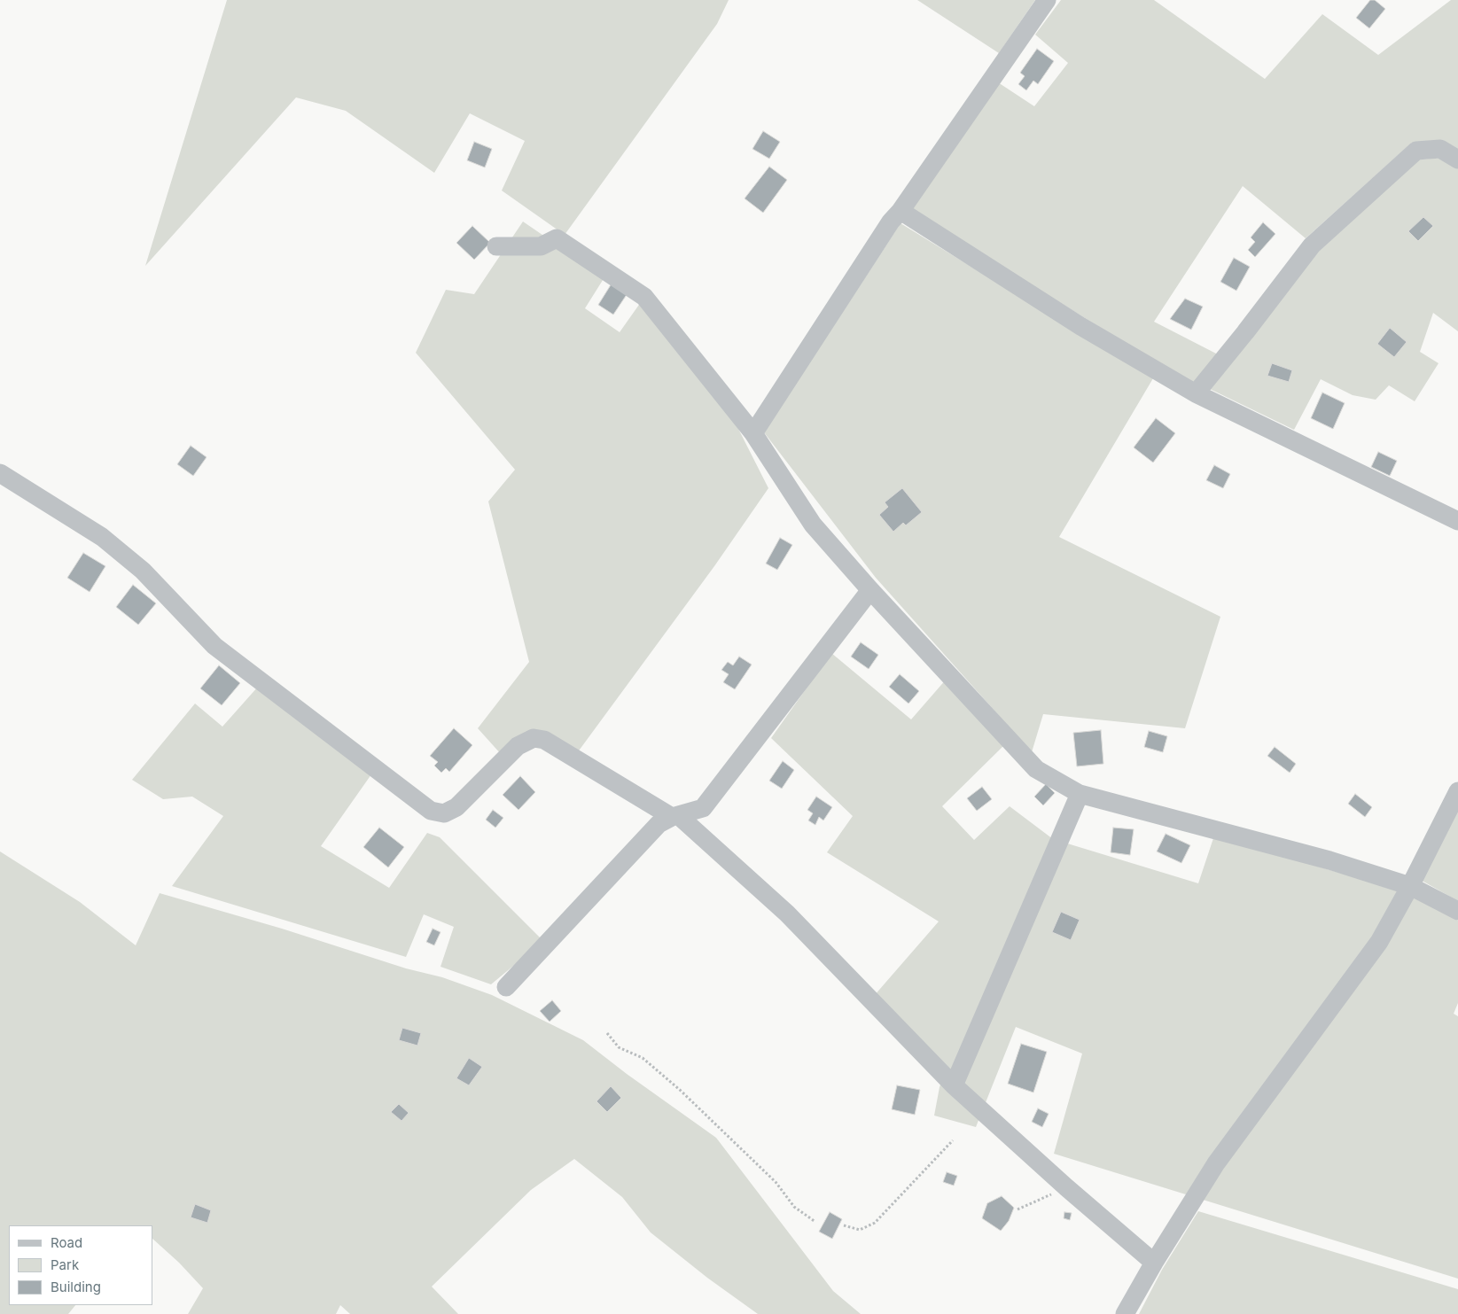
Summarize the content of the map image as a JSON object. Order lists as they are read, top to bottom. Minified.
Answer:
{"legend":["Road","Park","Building"]}
